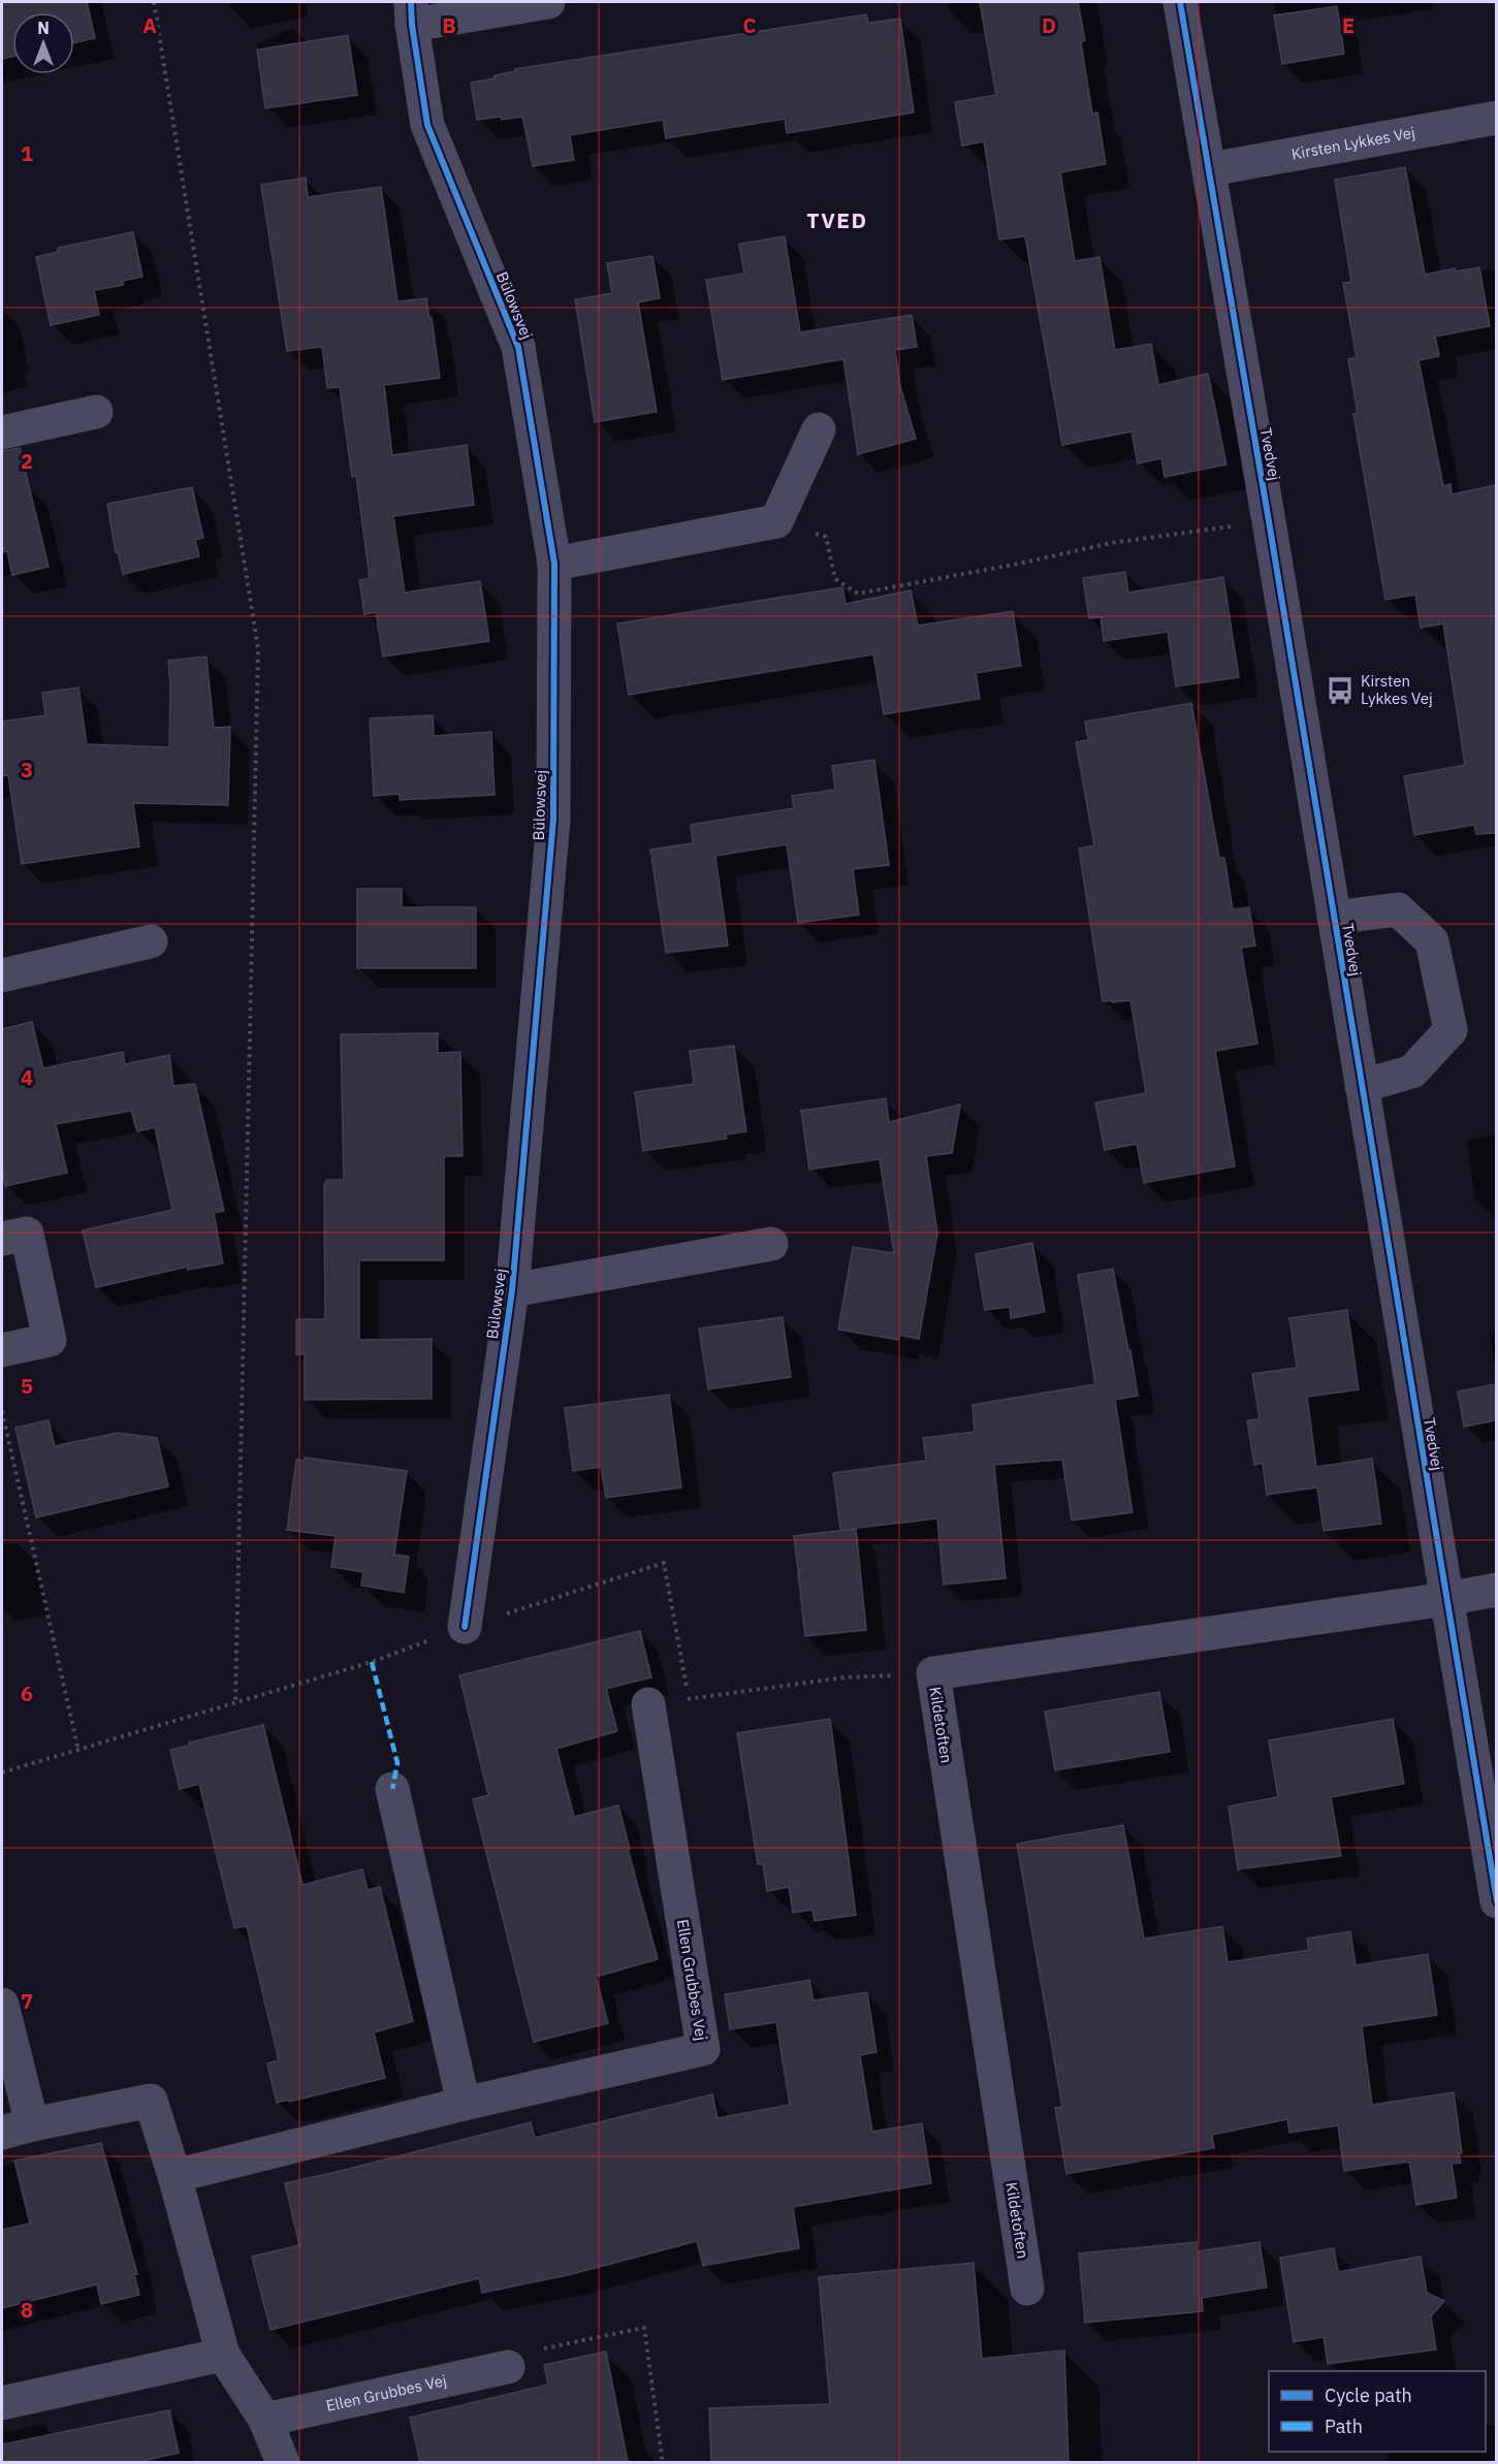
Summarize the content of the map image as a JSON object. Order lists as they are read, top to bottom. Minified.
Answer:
{"streets":{"street":["Kirsten Lykkes Vej","Bülowsvej","Tvedvej","Kildetoften","Ellen Grubbes Vej"]},"crossings":[["Kirsten Lykkes Vej","Tvedvej"],["Tvedvej","Kildetoften"]],"districts":["TVED"],"places":{"bus stop":["Kirsten Lykkes Vej"]},"legend":["Cycle path","Path"],"north":"top","grid":{"columns":["A","B","C","D","E"],"rows":["1","2","3","4","5","6","7","8"]}}
